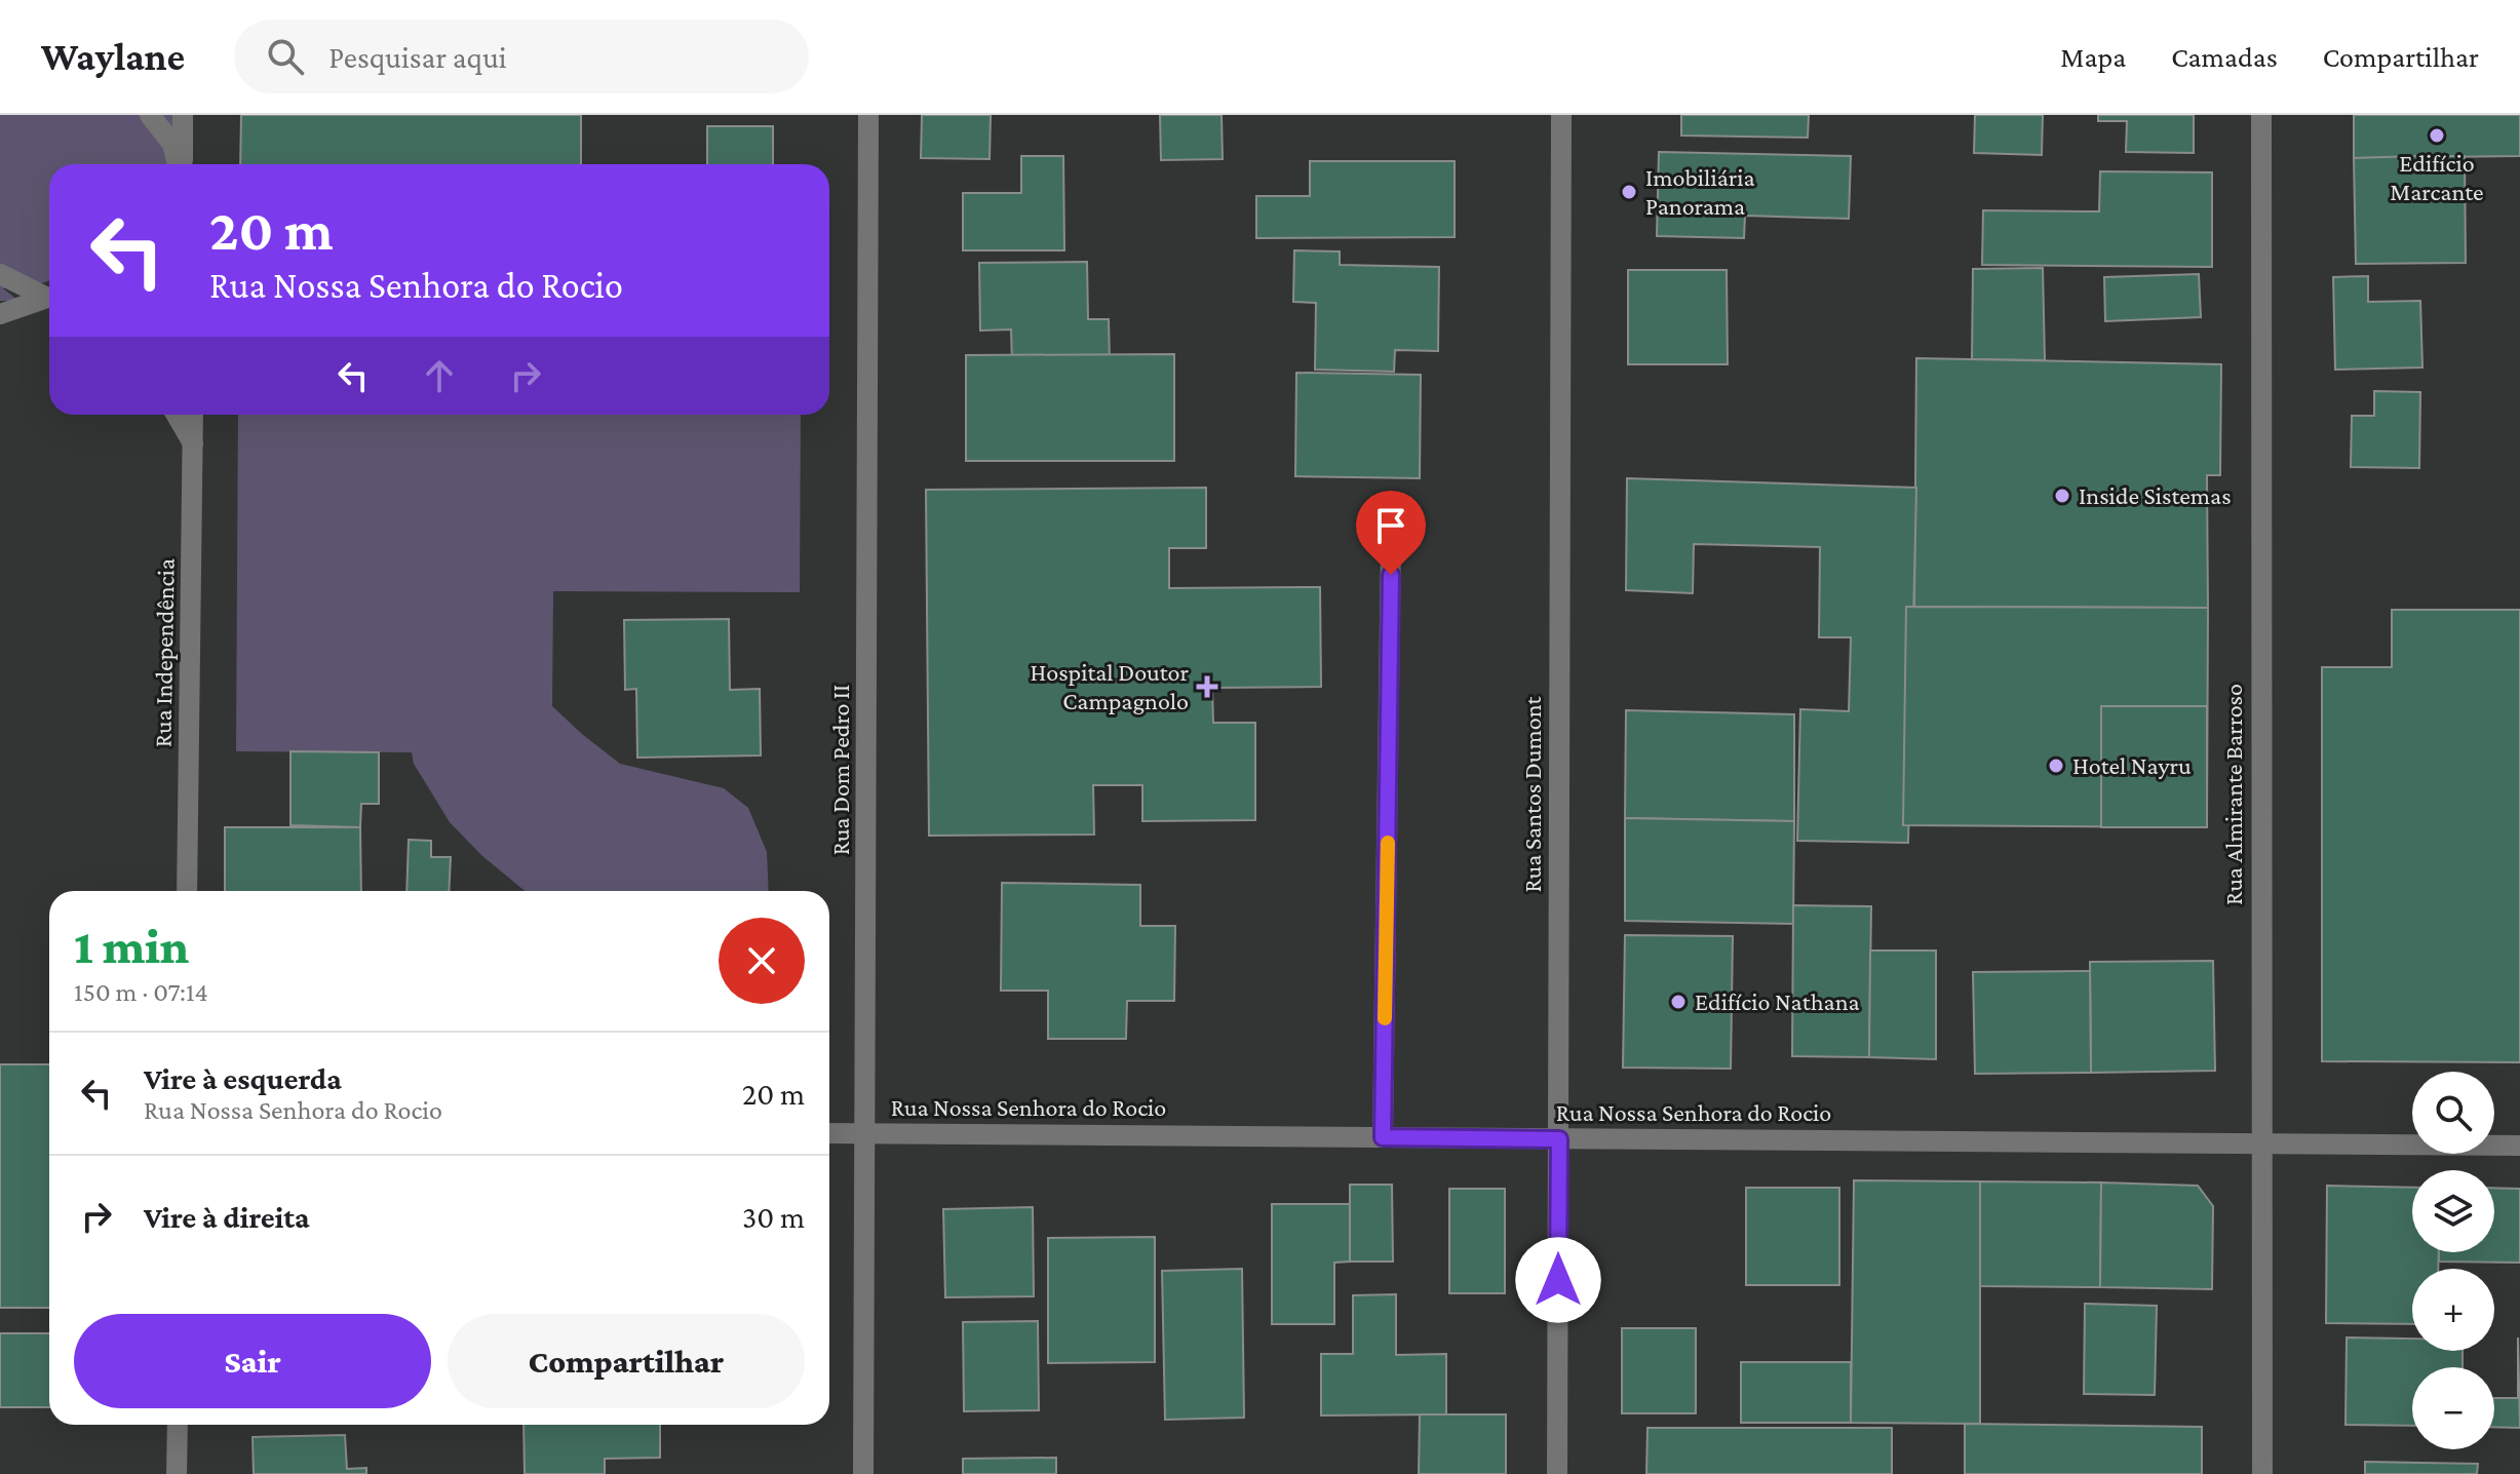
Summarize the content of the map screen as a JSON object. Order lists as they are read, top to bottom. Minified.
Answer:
{"streets":{"street":["Rua Independência","Rua Dom Pedro II","Rua Santos Dumont","Rua Almirante Barroso","Rua Nossa Senhora do Rocio"]},"crossings":[["Rua Dom Pedro II","Rua Nossa Senhora do Rocio"],["Rua Santos Dumont","Rua Nossa Senhora do Rocio"],["Rua Almirante Barroso","Rua Nossa Senhora do Rocio"]],"places":{"other":["Edifício Marcante","Imobiliária Panorama","Inside Sistemas","Hotel Nayru","Edifício Nathana"],"health":["Hospital Doutor Campagnolo"]},"page":{"header":"Waylane","search":"Pesquisar aqui","nav":["Mapa","Camadas","Compartilhar"],"turn":["20 m","Rua Nossa Senhora do Rocio"],"heading":["1 min","150 m · 07:14"],"list":[{"name":"Vire à esquerda","note":"Rua Nossa Senhora do Rocio","value":"20 m"},{"name":"Vire à direita","value":"30 m"}],"map_buttons":["+","−"],"buttons":["Sair","Compartilhar"]}}
